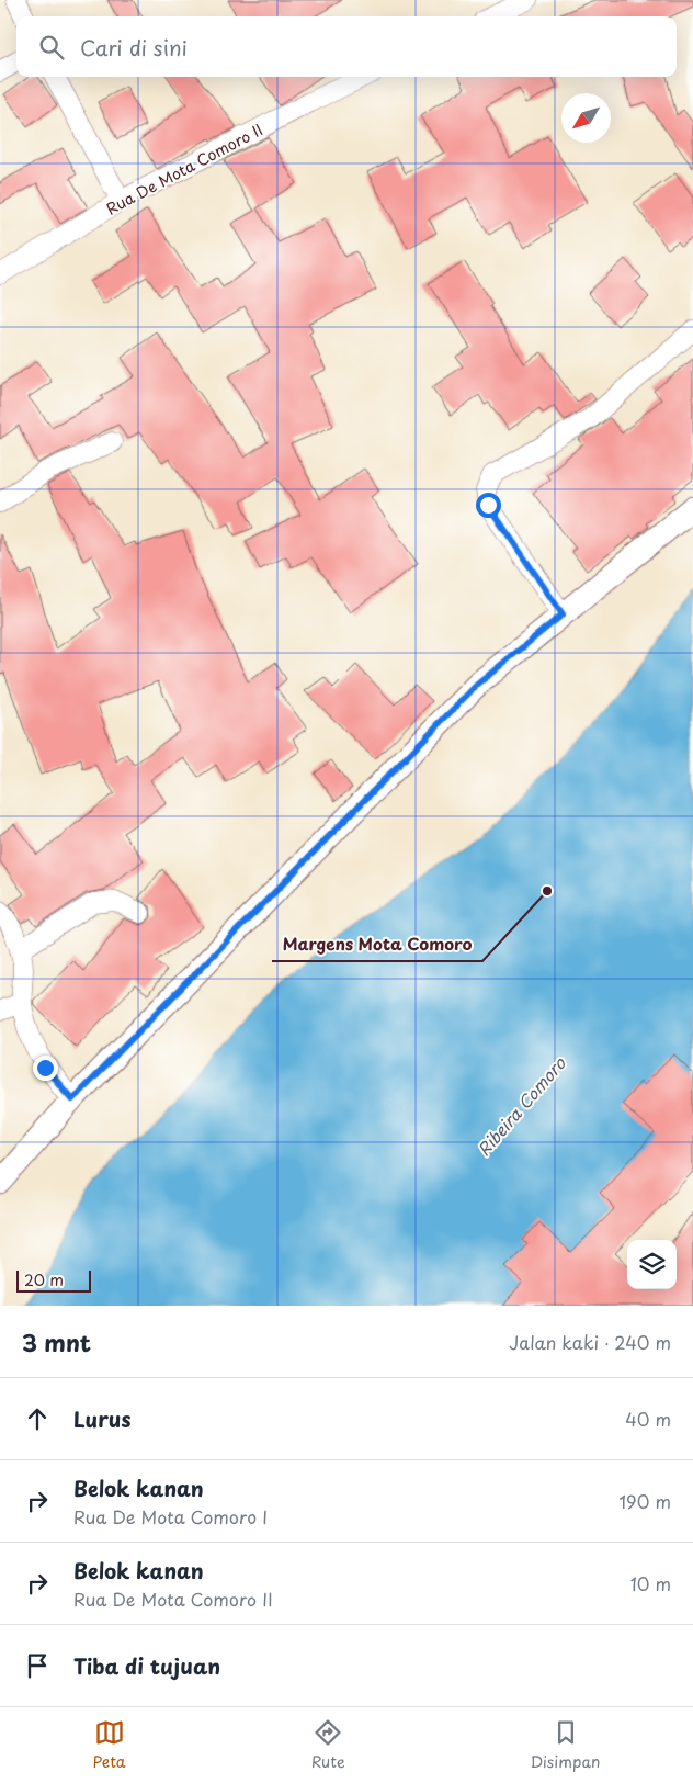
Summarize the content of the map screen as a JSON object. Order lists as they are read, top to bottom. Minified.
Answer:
{"streets":{"street":["Rua De Mota Comoro II"]},"water":["Ribeira Comoro"],"places":["Margens Mota Comoro"],"scale_bar":"20 m","north":"bottom left","page":{"search":"Cari di sini","scale":"20 m","heading":["3 mnt","Jalan kaki · 240 m"],"list":[["Lurus","40 m"],["Belok kanan","Rua De Mota Comoro I","190 m"],["Belok kanan","Rua De Mota Comoro II","10 m"],"Tiba di tujuan"],"nav":["Peta","Rute","Disimpan"]}}
